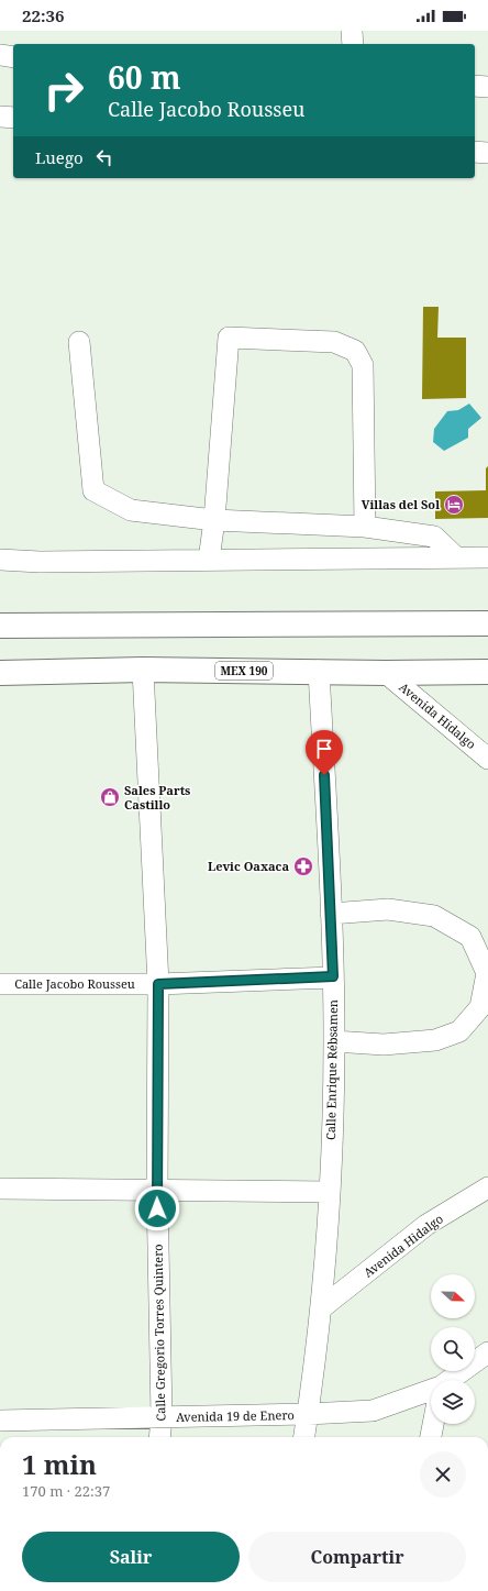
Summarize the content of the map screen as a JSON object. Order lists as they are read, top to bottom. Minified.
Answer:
{"streets":{"highway":["MEX 190"],"street":["Avenida Hidalgo","Calle Jacobo Rousseu","Calle Enrique Rébsamen","Calle Gregorio Torres Quintero","Avenida 19 de Enero"]},"crossings":[["MEX 190","Avenida Hidalgo"],["MEX 190","Calle Enrique Rébsamen"],["MEX 190","Calle Gregorio Torres Quintero"],["Avenida Hidalgo","Calle Enrique Rébsamen"],["Calle Jacobo Rousseu","Calle Enrique Rébsamen"],["Calle Jacobo Rousseu","Calle Gregorio Torres Quintero"],["Calle Enrique Rébsamen","Avenida 19 de Enero"],["Calle Gregorio Torres Quintero","Avenida 19 de Enero"]],"places":{"hotel":["Villas del Sol"],"shop":["Sales Parts Castillo"],"pharmacy":["Levic Oaxaca"]},"north":"right","page":{"status":"22:36","turn":["60 m","Calle Jacobo Rousseu"],"then":"Luego","heading":["1 min","170 m · 22:37"],"buttons":["Salir","Compartir"]}}
